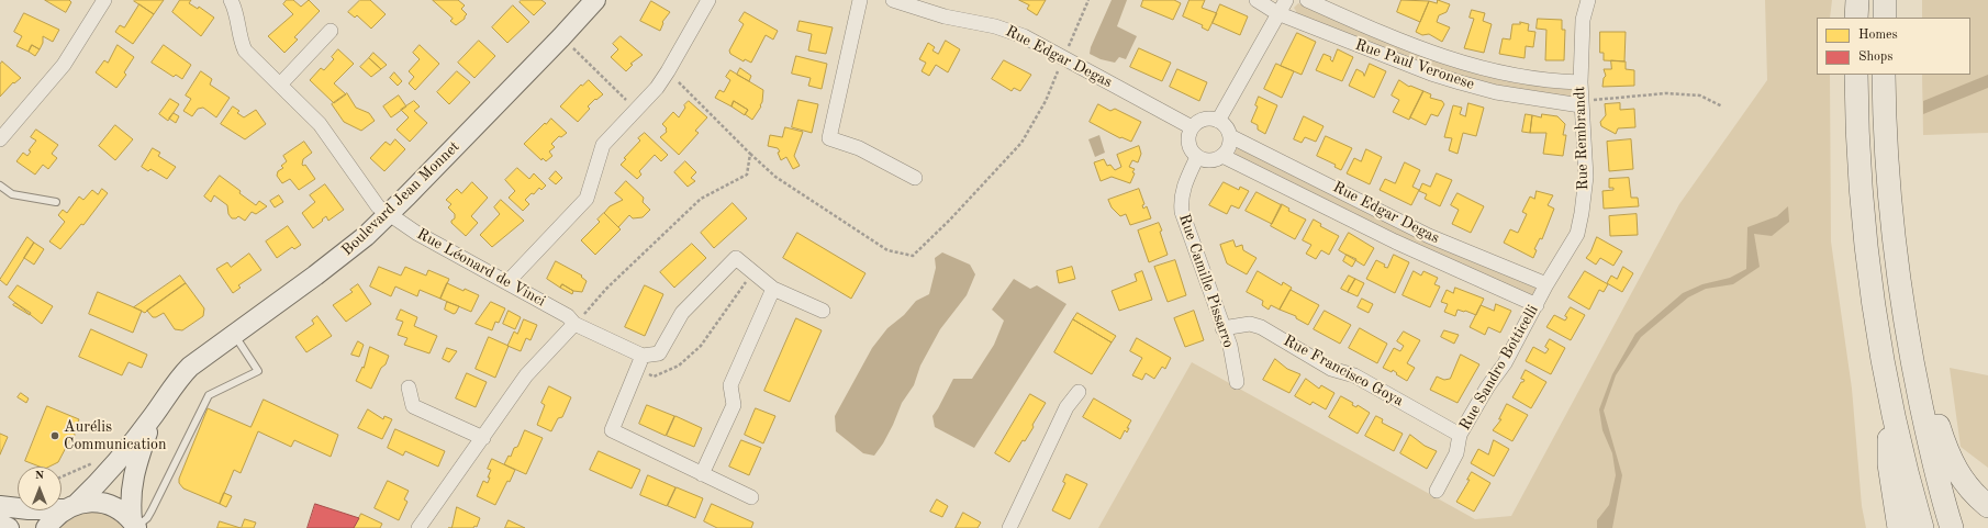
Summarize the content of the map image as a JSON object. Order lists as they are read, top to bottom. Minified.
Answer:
{"streets":{"main road":["Boulevard Jean Monnet"],"street":["Rue Edgar Degas","Rue Paul Veronese","Rue Rembrandt","Rue Léonard de Vinci","Rue Camille Pissarro","Rue Sandro Botticelli","Rue Francisco Goya"]},"crossings":[["Rue Edgar Degas","Rue Rembrandt"],["Rue Edgar Degas","Rue Camille Pissarro"],["Rue Edgar Degas","Rue Sandro Botticelli"],["Rue Paul Veronese","Rue Rembrandt"],["Rue Rembrandt","Rue Sandro Botticelli"],["Boulevard Jean Monnet","Rue Léonard de Vinci"],["Rue Camille Pissarro","Rue Francisco Goya"],["Rue Sandro Botticelli","Rue Francisco Goya"]],"places":["Aurélis Communication"],"legend":["Homes","Shops"],"north":"top"}
